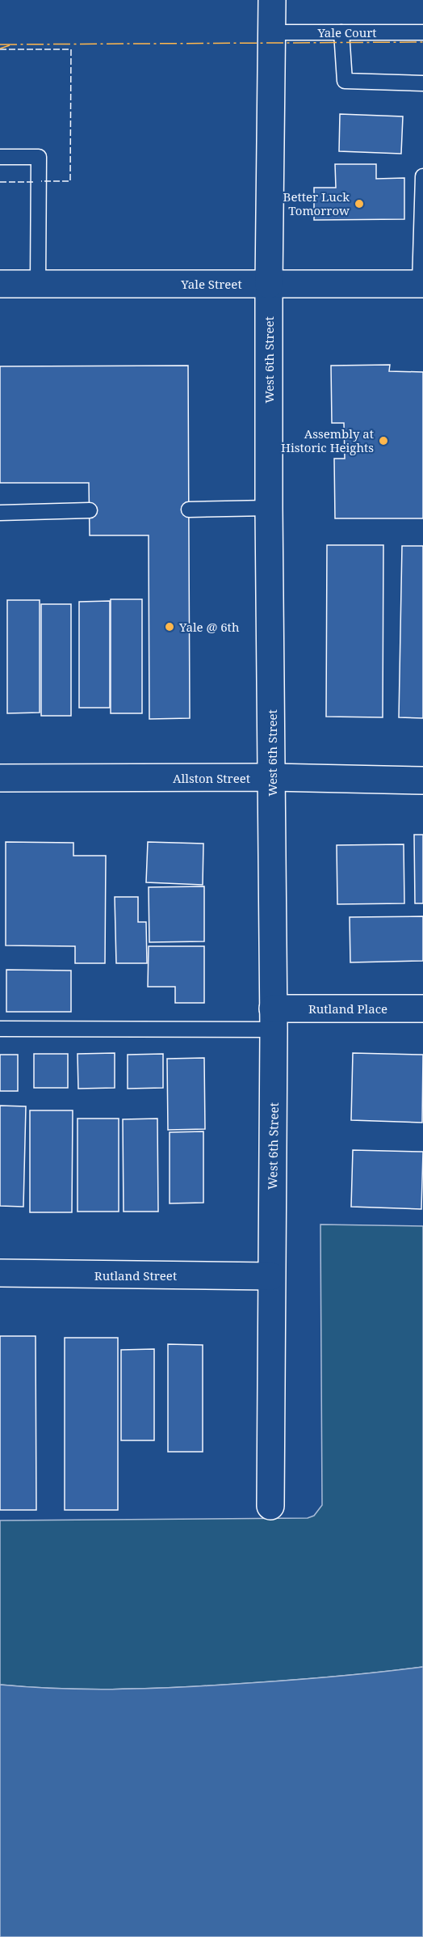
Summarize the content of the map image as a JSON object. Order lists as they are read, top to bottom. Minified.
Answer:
{"streets":{"street":["Yale Street","West 6th Street","Allston Street","Rutland Place","Rutland Street"],"lane":["Yale Court"]},"crossings":[["Yale Court","West 6th Street"],["Yale Street","West 6th Street"],["West 6th Street","Allston Street"],["West 6th Street","Rutland Place"],["West 6th Street","Rutland Street"]],"places":["Better Luck Tomorrow","Assembly at Historic Heights","Yale @ 6th"]}
